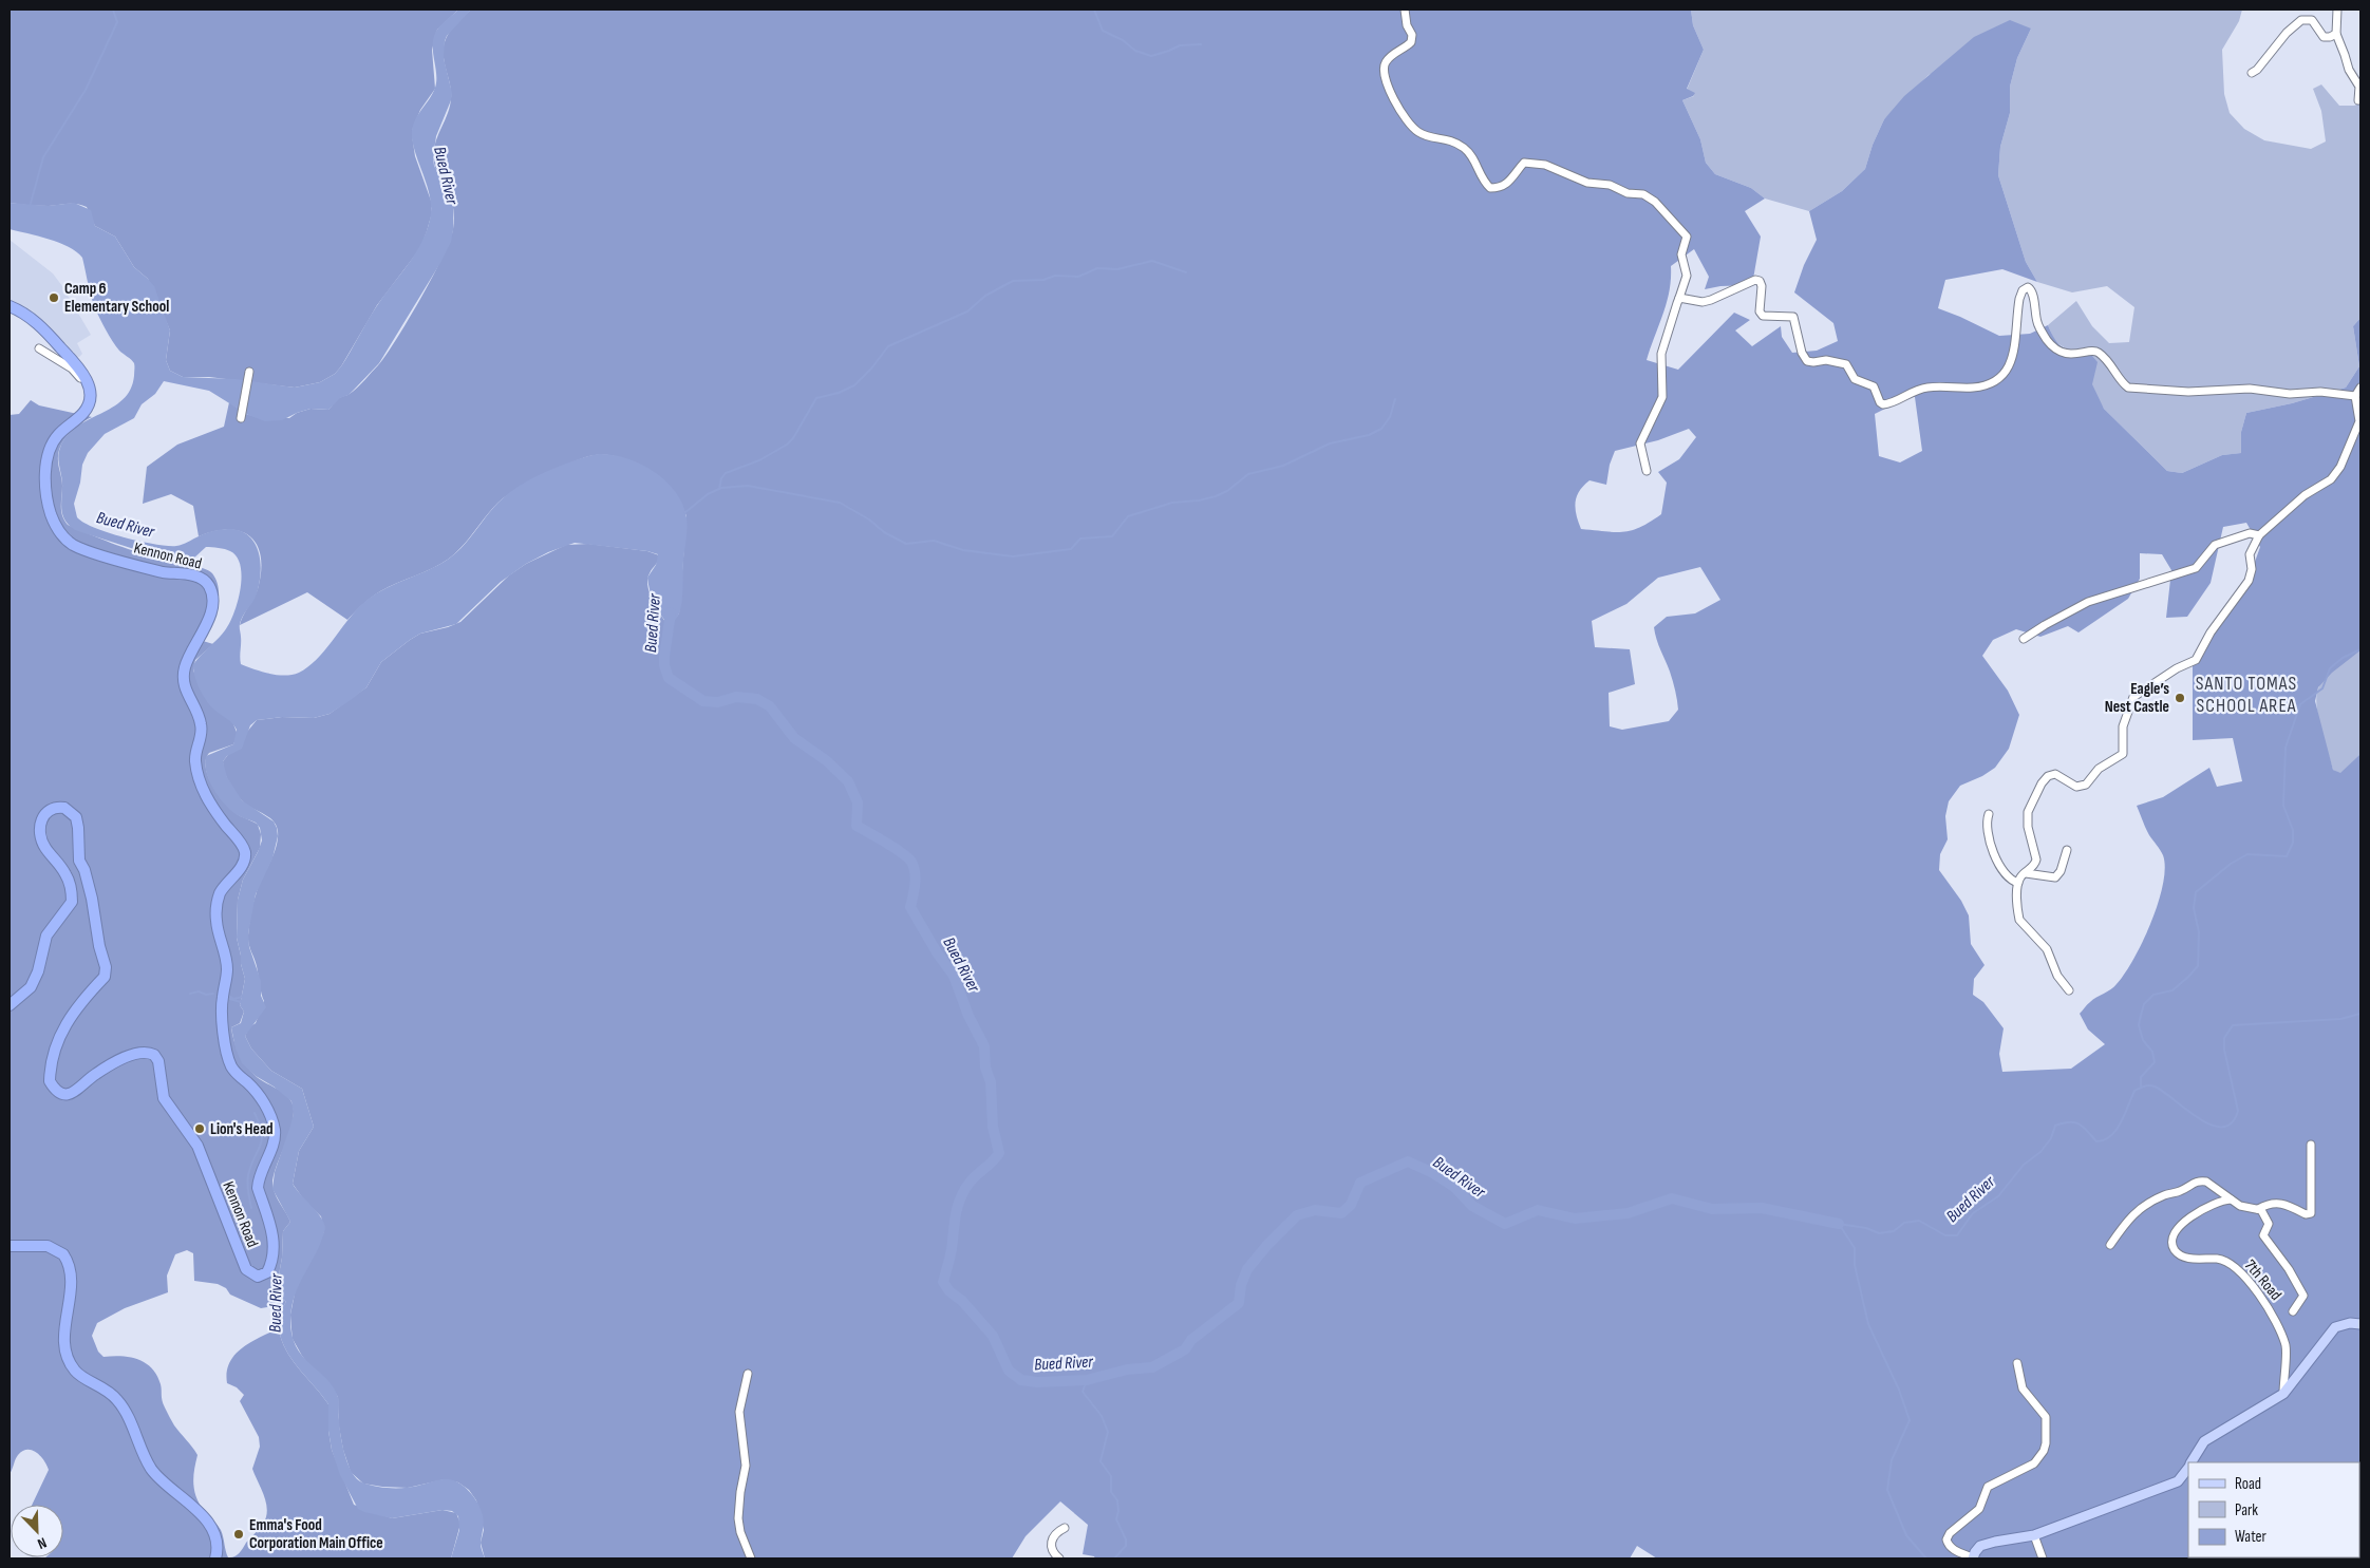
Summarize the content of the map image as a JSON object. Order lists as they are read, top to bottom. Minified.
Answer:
{"streets":{"highway":["Kennon Road"],"street":["7th Road"]},"districts":["SANTO TOMAS SCHOOL AREA"],"water":["Bued River"],"places":["Camp 6 Elementary School","Eagle’s Nest Castle","Lion's Head","Emma's Food Corporation Main Office"],"legend":["Road","Park","Water"],"north":"bottom right"}
